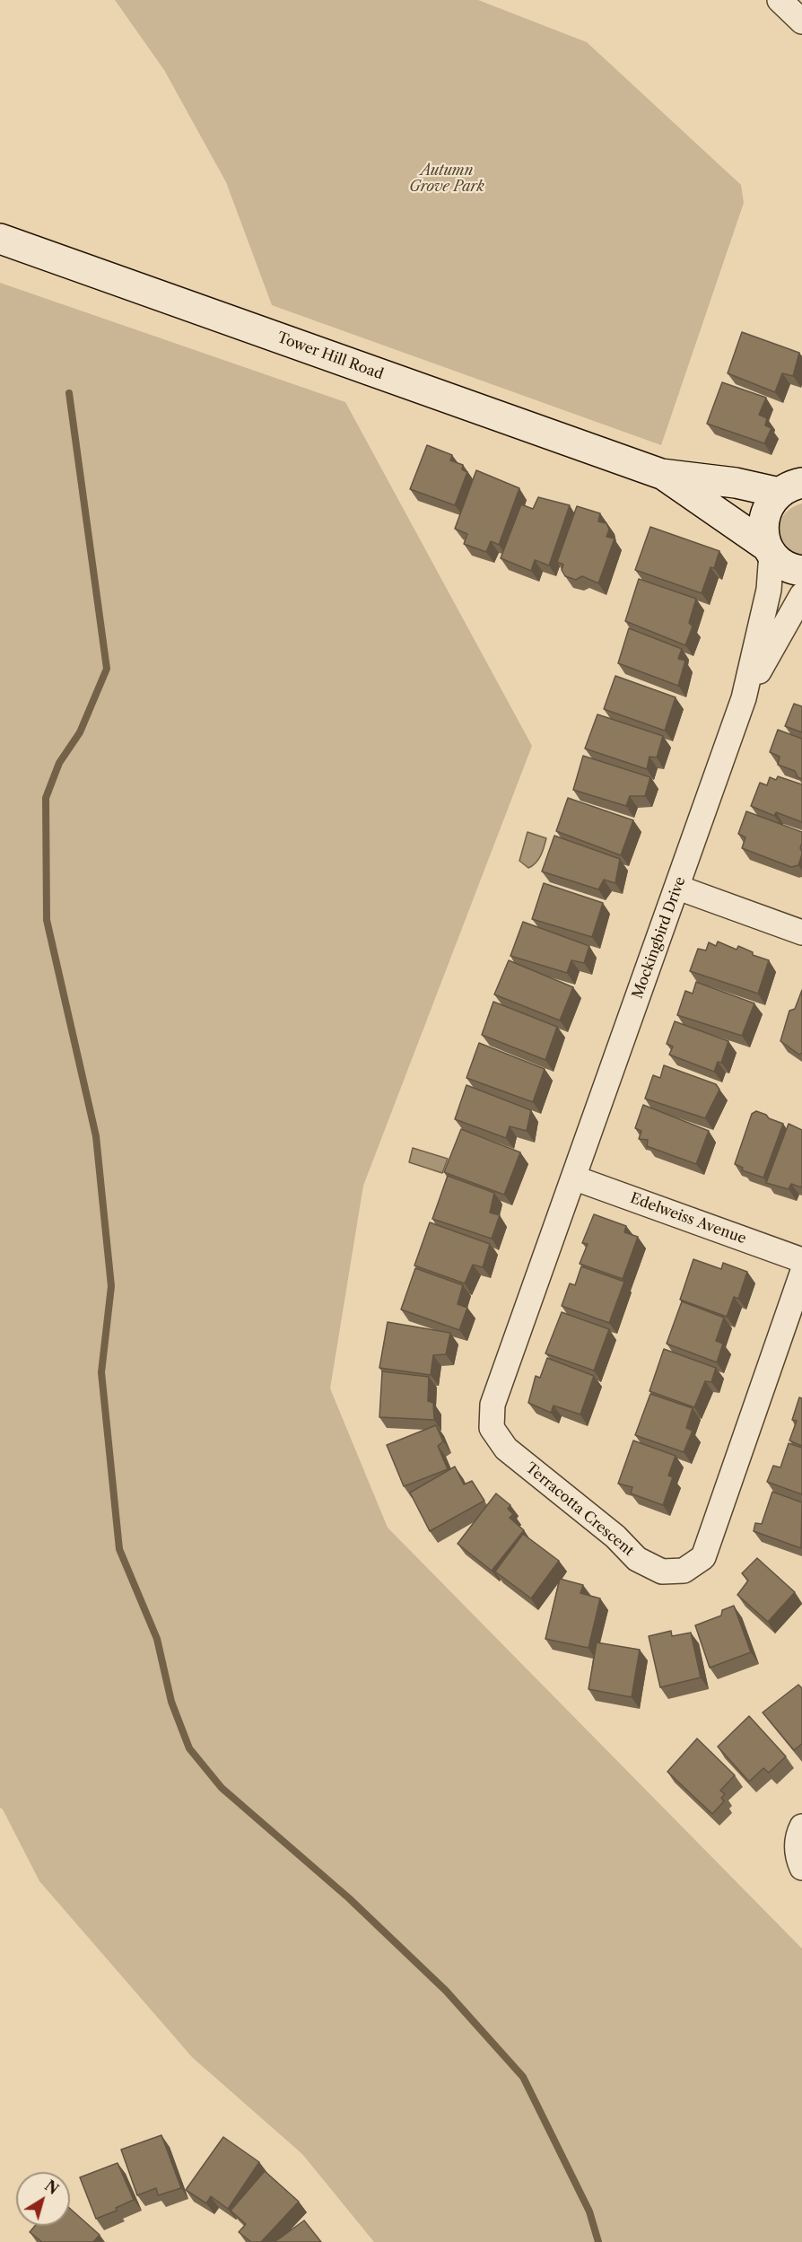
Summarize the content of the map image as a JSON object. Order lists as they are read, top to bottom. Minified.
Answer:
{"streets":{"street":["Tower Hill Road","Mockingbird Drive","Edelweiss Avenue","Terracotta Crescent"]},"crossings":[["Tower Hill Road","Mockingbird Drive"],["Mockingbird Drive","Edelweiss Avenue"],["Mockingbird Drive","Terracotta Crescent"],["Edelweiss Avenue","Terracotta Crescent"]],"parks":["Autumn Grove Park"],"north":"top right"}
